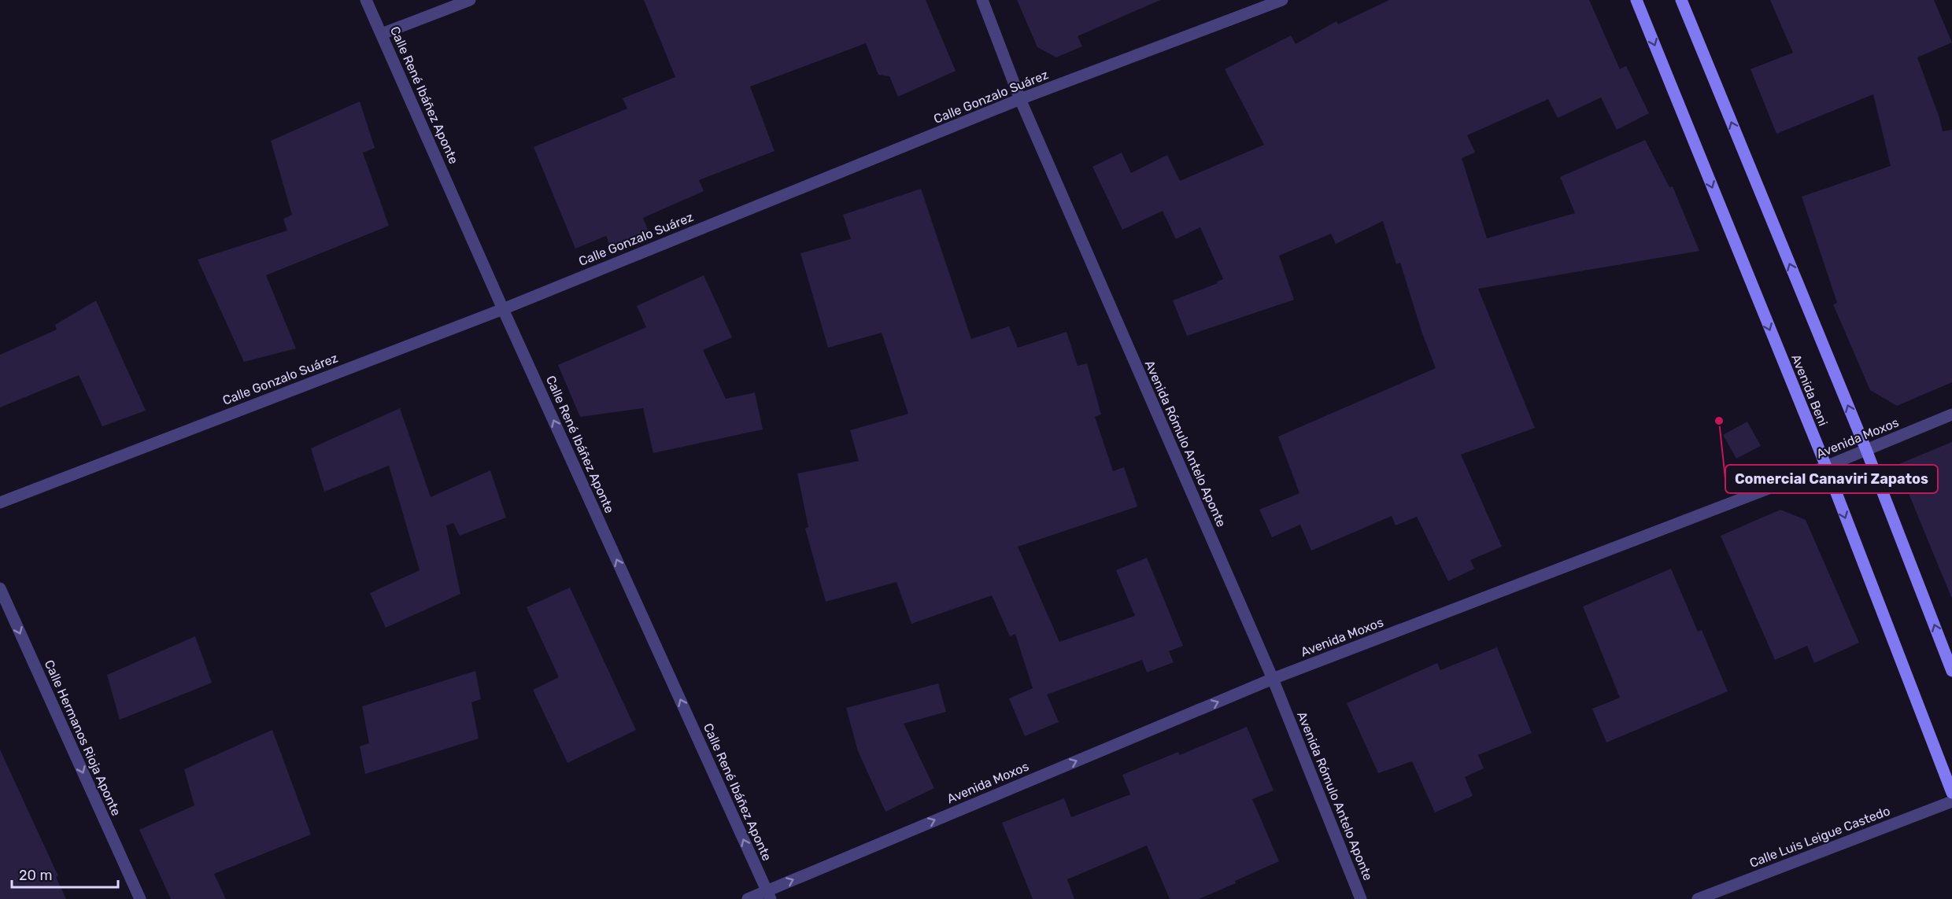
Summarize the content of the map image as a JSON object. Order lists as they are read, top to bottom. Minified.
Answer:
{"streets":{"main road":["Avenida Beni"],"street":["Calle René Ibáñez Aponte","Calle Gonzalo Suárez","Avenida Moxos","Avenida Rómulo Antelo Aponte","Calle Hermanos Rioja Aponte","Calle Luis Leigue Castedo"]},"crossings":[["Calle René Ibáñez Aponte","Calle Gonzalo Suárez"],["Calle René Ibáñez Aponte","Avenida Moxos"],["Calle Gonzalo Suárez","Avenida Rómulo Antelo Aponte"],["Avenida Beni","Avenida Moxos"],["Avenida Moxos","Avenida Rómulo Antelo Aponte"]],"one_way":["Calle René Ibáñez Aponte","Avenida Moxos","Calle Hermanos Rioja Aponte"],"places":["Comercial Canaviri Zapatos"],"scale_bar":"20 m"}
